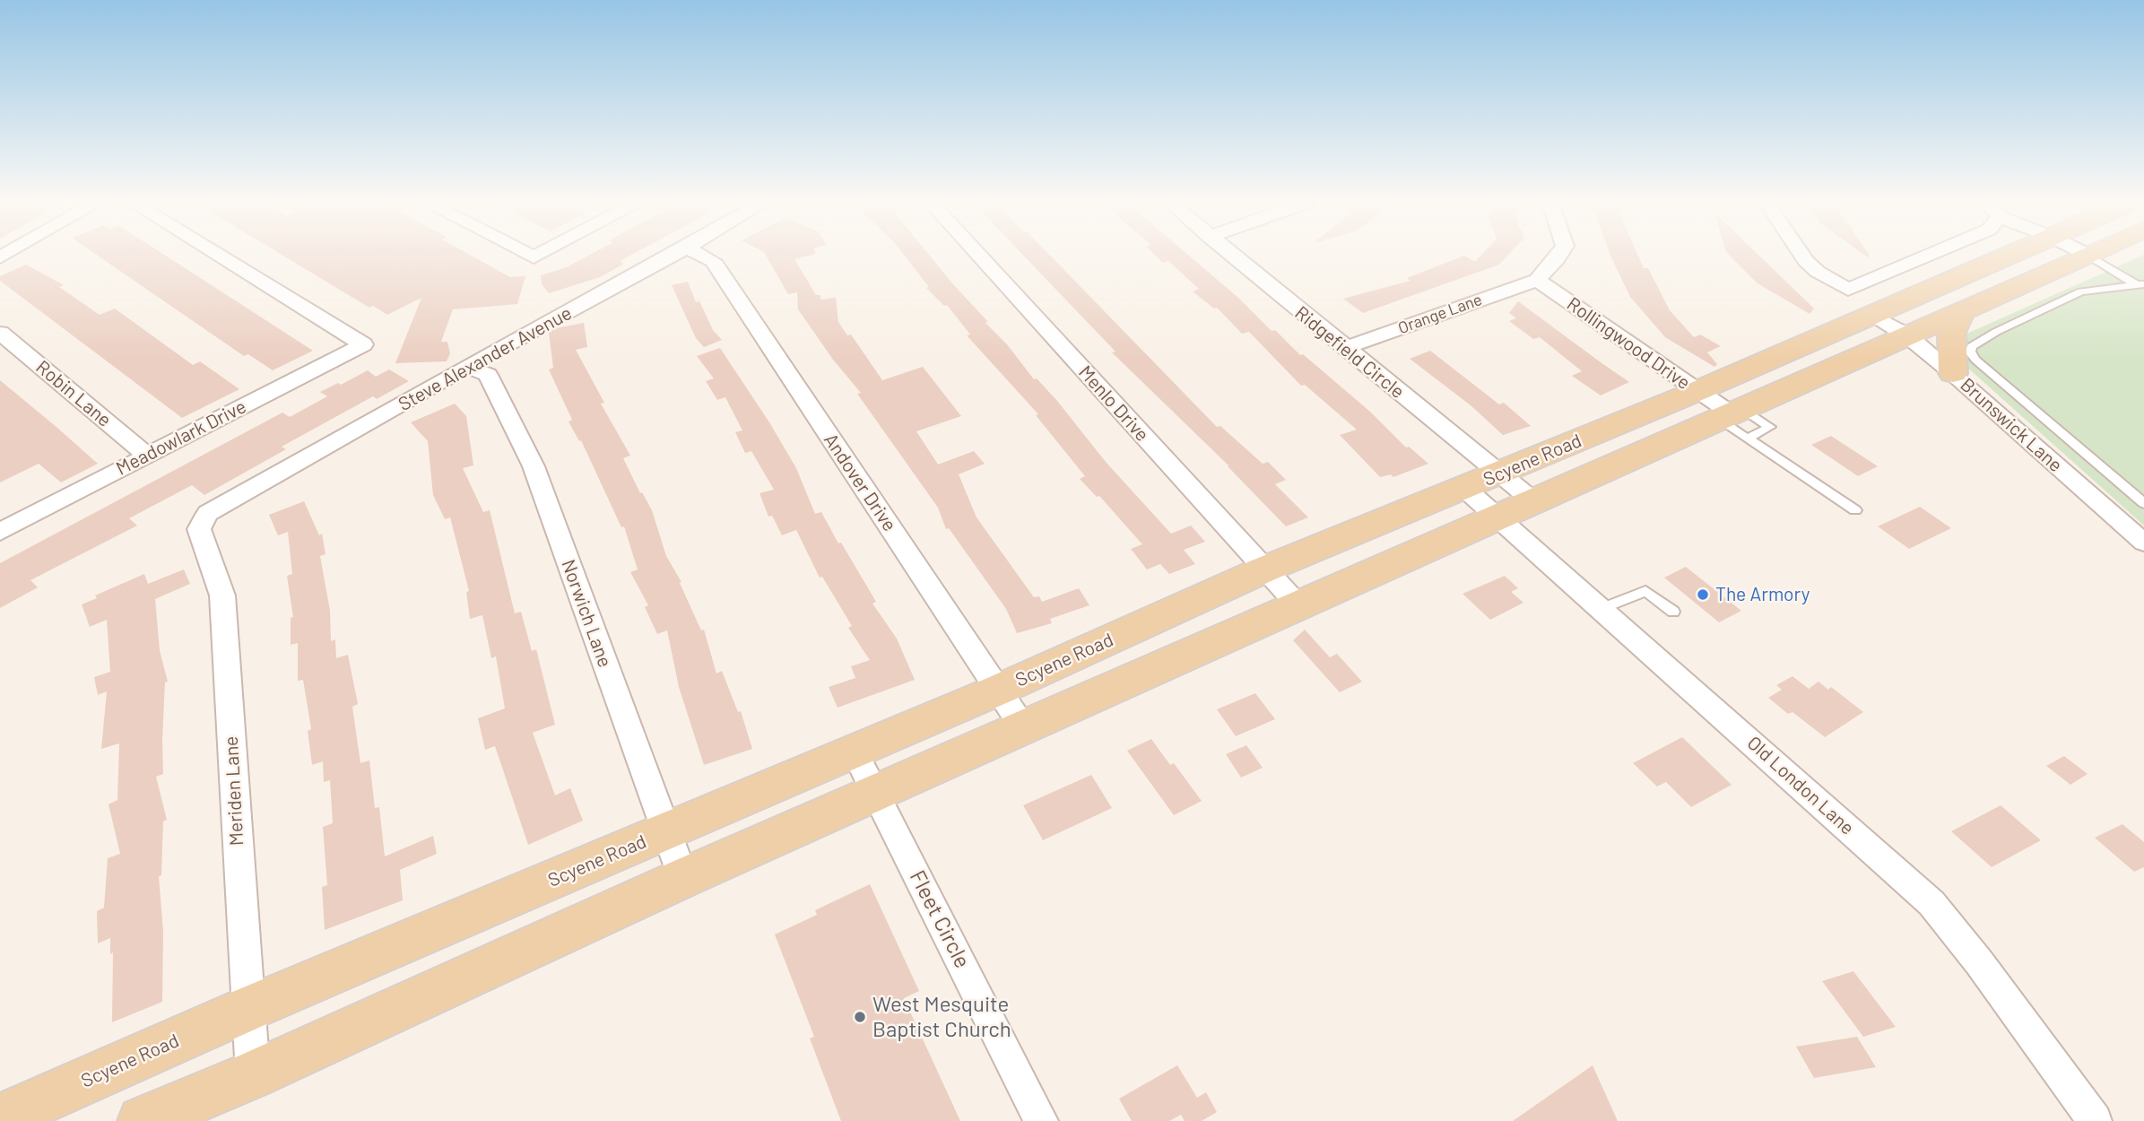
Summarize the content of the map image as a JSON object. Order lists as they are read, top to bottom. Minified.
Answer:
{"streets":{"main road":["Scyene Road"],"street":["Orange Lane","Rollingwood Drive","Ridgefield Circle","Steve Alexander Avenue","Robin Lane","Menlo Drive","Brunswick Lane","Meadowlark Drive","Andover Drive","Norwich Lane","Old London Lane","Meriden Lane","Fleet Circle"]},"crossings":[["Orange Lane","Rollingwood Drive"],["Orange Lane","Ridgefield Circle"],["Rollingwood Drive","Scyene Road"],["Ridgefield Circle","Scyene Road"],["Steve Alexander Avenue","Norwich Lane"],["Steve Alexander Avenue","Meriden Lane"],["Robin Lane","Meadowlark Drive"],["Menlo Drive","Scyene Road"],["Brunswick Lane","Scyene Road"],["Scyene Road","Andover Drive"],["Scyene Road","Norwich Lane"],["Scyene Road","Old London Lane"],["Scyene Road","Meriden Lane"],["Scyene Road","Fleet Circle"]],"places":["The Armory","West Mesquite Baptist Church"]}
